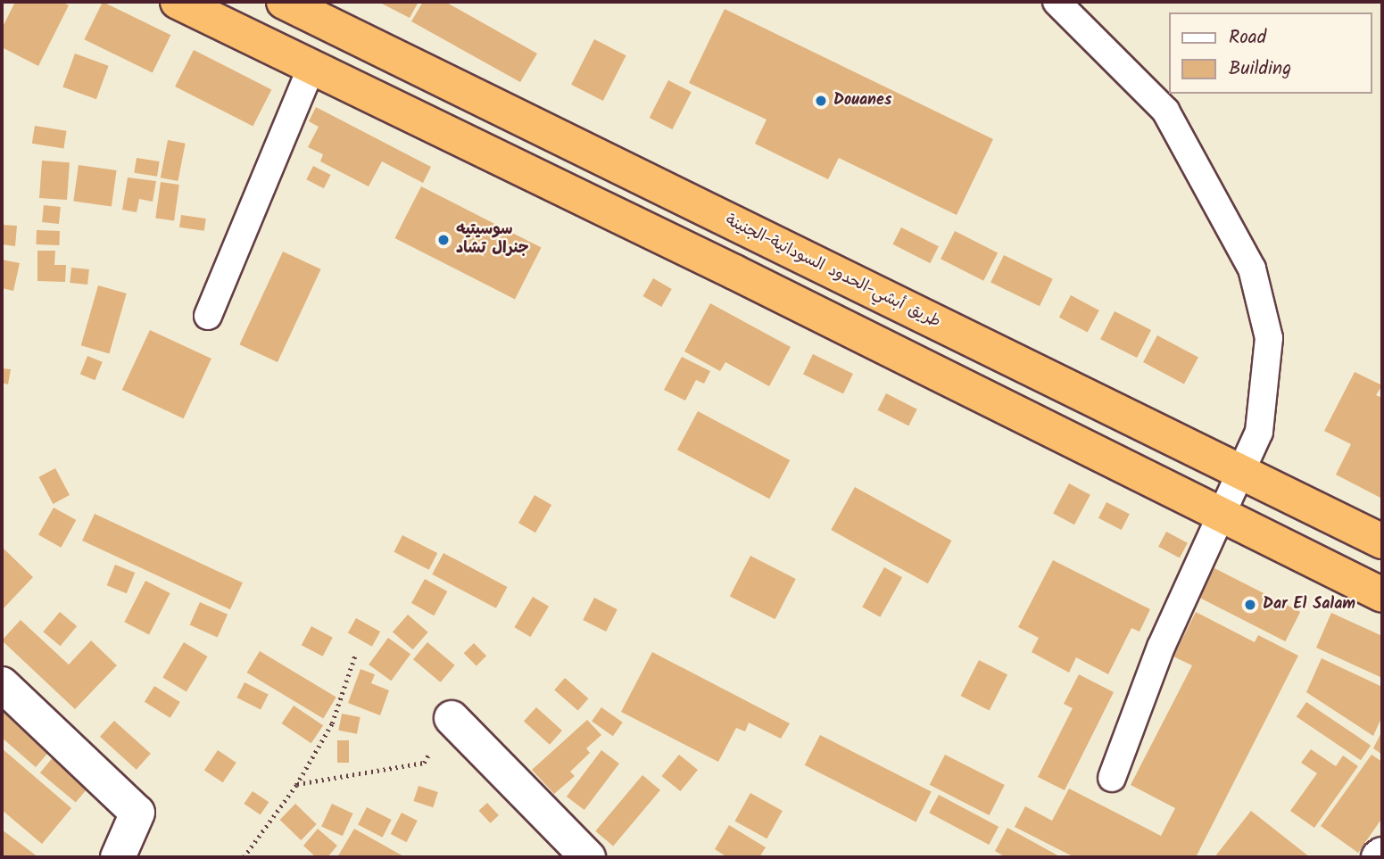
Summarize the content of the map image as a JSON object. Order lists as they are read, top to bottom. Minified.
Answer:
{"streets":{"highway":["طريق أبشي-الحدود السودانية-الجنينة"]},"places":["Douanes","سوسيتيه جنرال تشاد","Dar El Salam"],"legend":["Road","Building"]}
